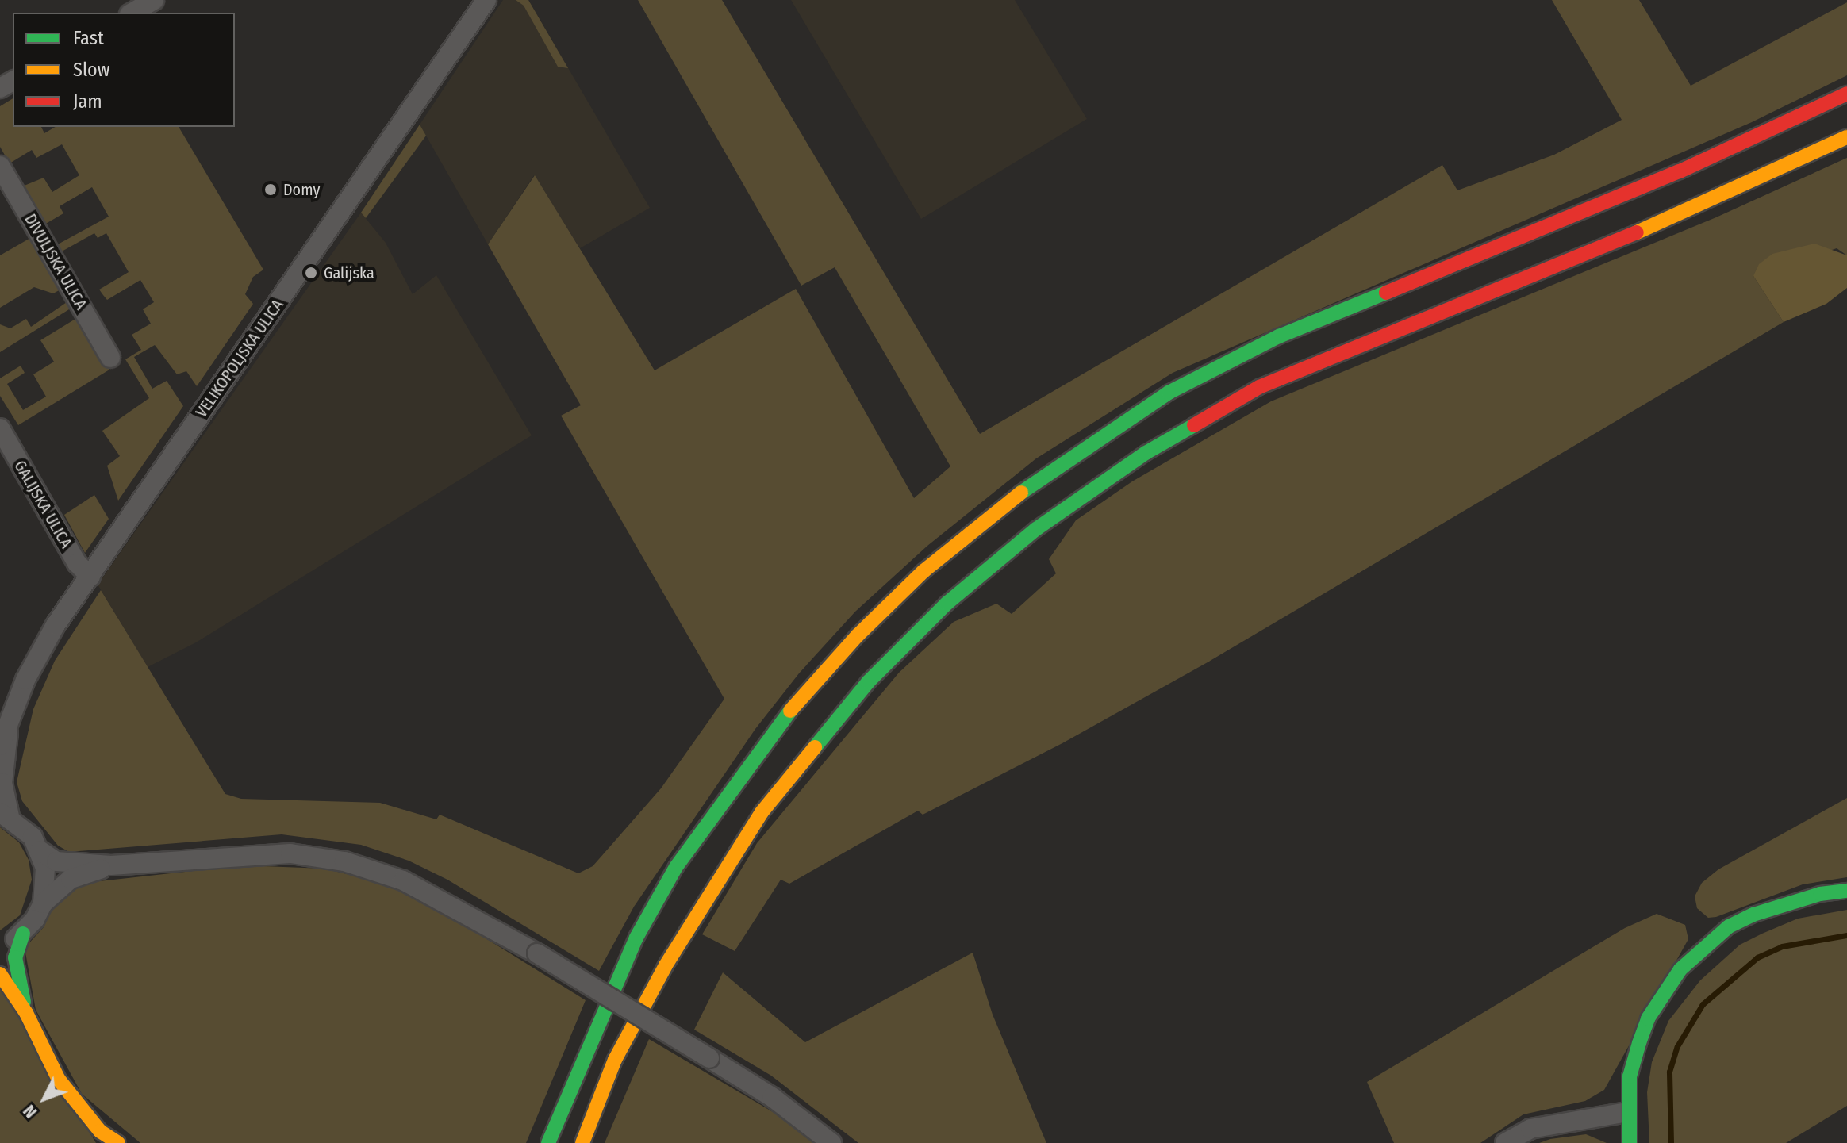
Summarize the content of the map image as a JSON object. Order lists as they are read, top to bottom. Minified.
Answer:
{"streets":{"street":["DIVULJSKA ULICA","VELIKOPOLJSKA ULICA","GALIJSKA ULICA"]},"crossings":[["VELIKOPOLJSKA ULICA","GALIJSKA ULICA"]],"places":["Domy","Galijska"],"legend":["Fast","Slow","Jam"],"north":"bottom left"}
